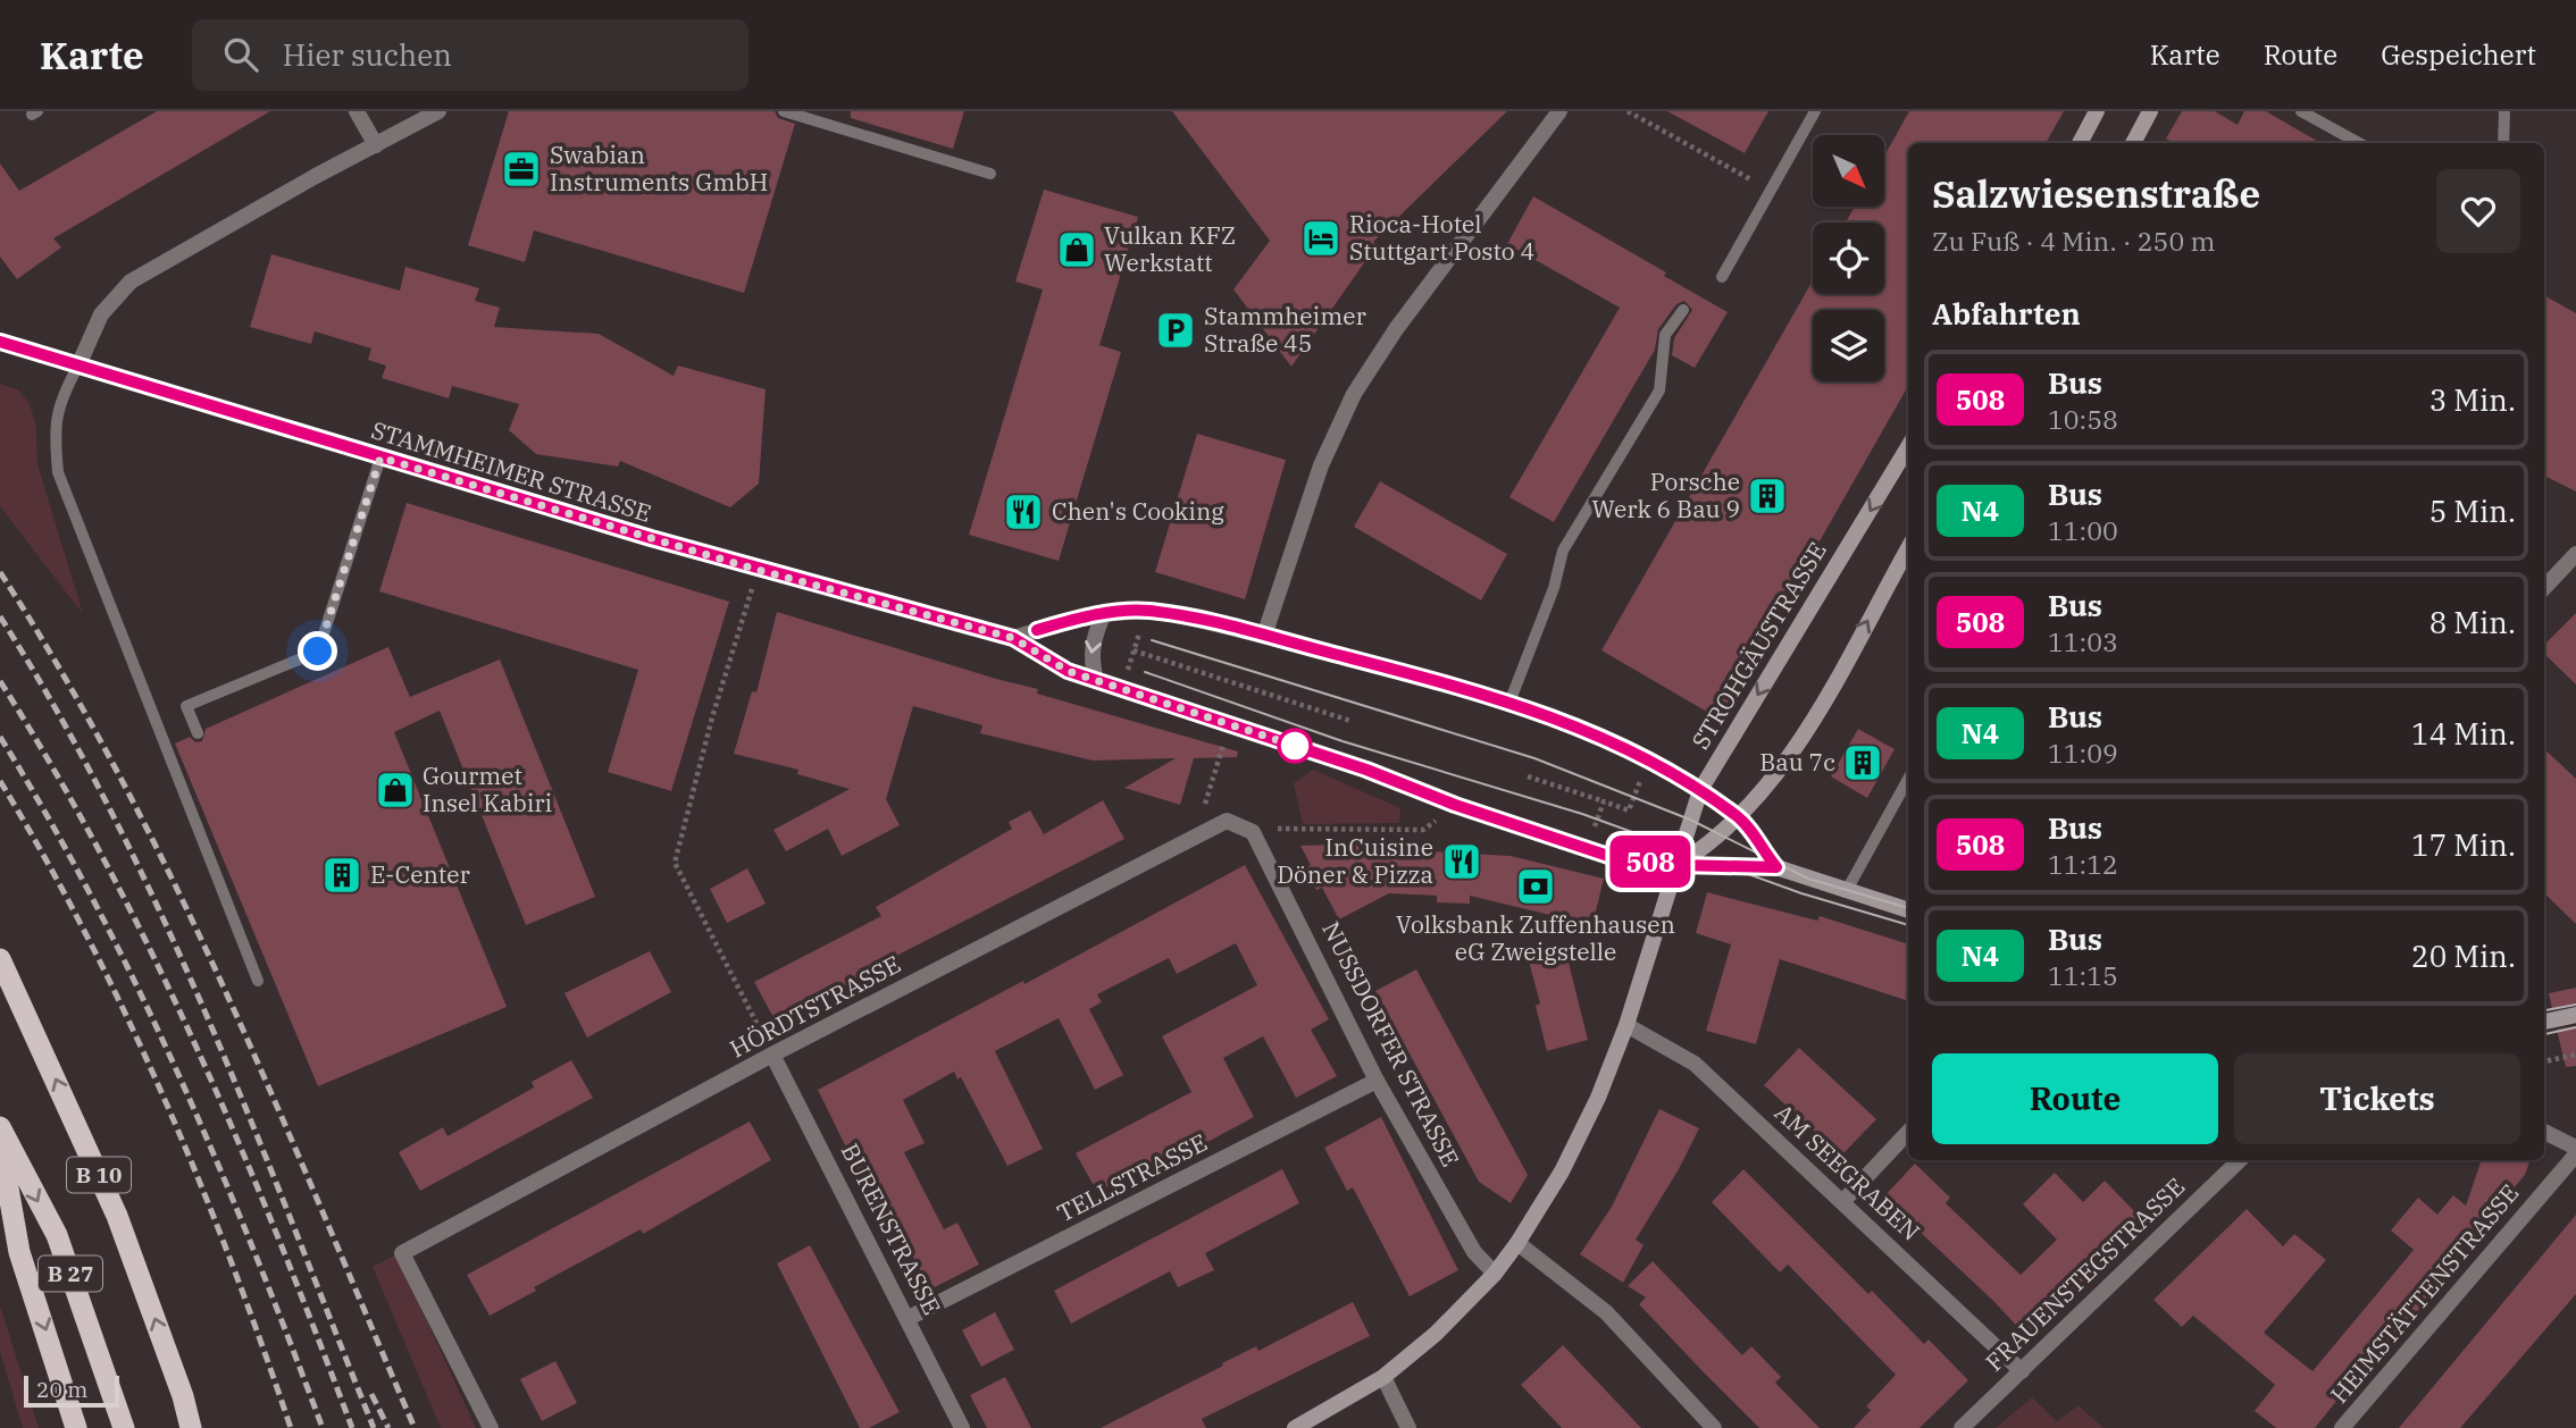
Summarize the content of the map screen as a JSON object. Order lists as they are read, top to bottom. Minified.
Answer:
{"streets":{"highway":["B 10","B 27"],"main road":["STAMMHEIMER STRASSE","STROHGÄUSTRASSE"],"street":["HÖRDTSTRASSE","NUSSDORFER STRASSE","AM SEEGRABEN","TELLSTRASSE","BURENSTRASSE","FRAUENSTEGSTRASSE","HEIMSTÄTTENSTRASSE"]},"crossings":[["STAMMHEIMER STRASSE","STROHGÄUSTRASSE"],["STROHGÄUSTRASSE","NUSSDORFER STRASSE"],["STROHGÄUSTRASSE","AM SEEGRABEN"],["HÖRDTSTRASSE","NUSSDORFER STRASSE"],["HÖRDTSTRASSE","BURENSTRASSE"],["NUSSDORFER STRASSE","TELLSTRASSE"],["AM SEEGRABEN","FRAUENSTEGSTRASSE"],["TELLSTRASSE","BURENSTRASSE"]],"places":{"office":["Swabian Instruments GmbH"],"hotel":["Rioca-Hotel Stuttgart Posto 4"],"shop":["Vulkan KFZ Werkstatt","Gourmet Insel Kabiri"],"parking":["Stammheimer Straße 45"],"building":["Porsche Werk 6 Bau 9","Bau 7c","E-Center"],"restaurant":["Chen's Cooking","InCuisine Döner & Pizza"],"bank":["Volksbank Zuffenhausen eG Zweigstelle"]},"lines":["bus line 508"],"scale_bar":"20 m","north":"bottom right","page":{"header":"Karte","search":"Hier suchen","nav":["Karte","Route","Gespeichert"],"on_map":"508","heading":[["Salzwiesenstraße","Zu Fuß · 4 Min. · 250 m"],"Abfahrten"],"list":[{"mark":"508","name":"Bus","note":"10:58","value":"3 Min."},{"mark":"N4","name":"Bus","note":"11:00","value":"5 Min."},{"mark":"508","name":"Bus","note":"11:03","value":"8 Min."},{"mark":"N4","name":"Bus","note":"11:09","value":"14 Min."},{"mark":"508","name":"Bus","note":"11:12","value":"17 Min."},{"mark":"N4","name":"Bus","note":"11:15","value":"20 Min."}],"buttons":["Route","Tickets"],"scale":"20 m"}}
